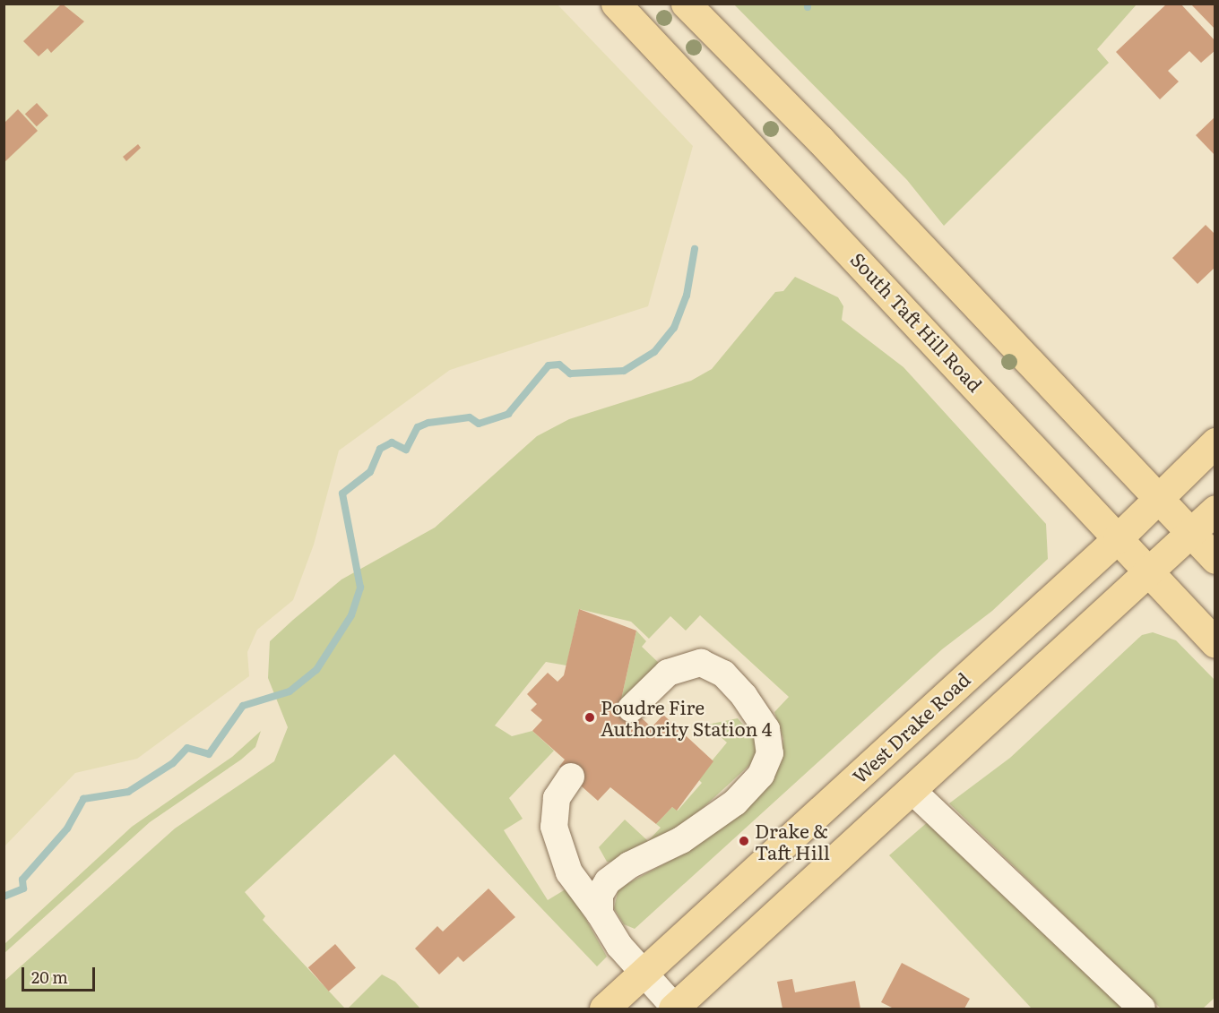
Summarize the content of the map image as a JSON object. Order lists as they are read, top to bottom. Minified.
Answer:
{"streets":{"main road":["South Taft Hill Road","West Drake Road"]},"crossings":[["South Taft Hill Road","West Drake Road"]],"places":["Poudre Fire Authority Station 4","Drake & Taft Hill"],"scale_bar":"20 m"}
